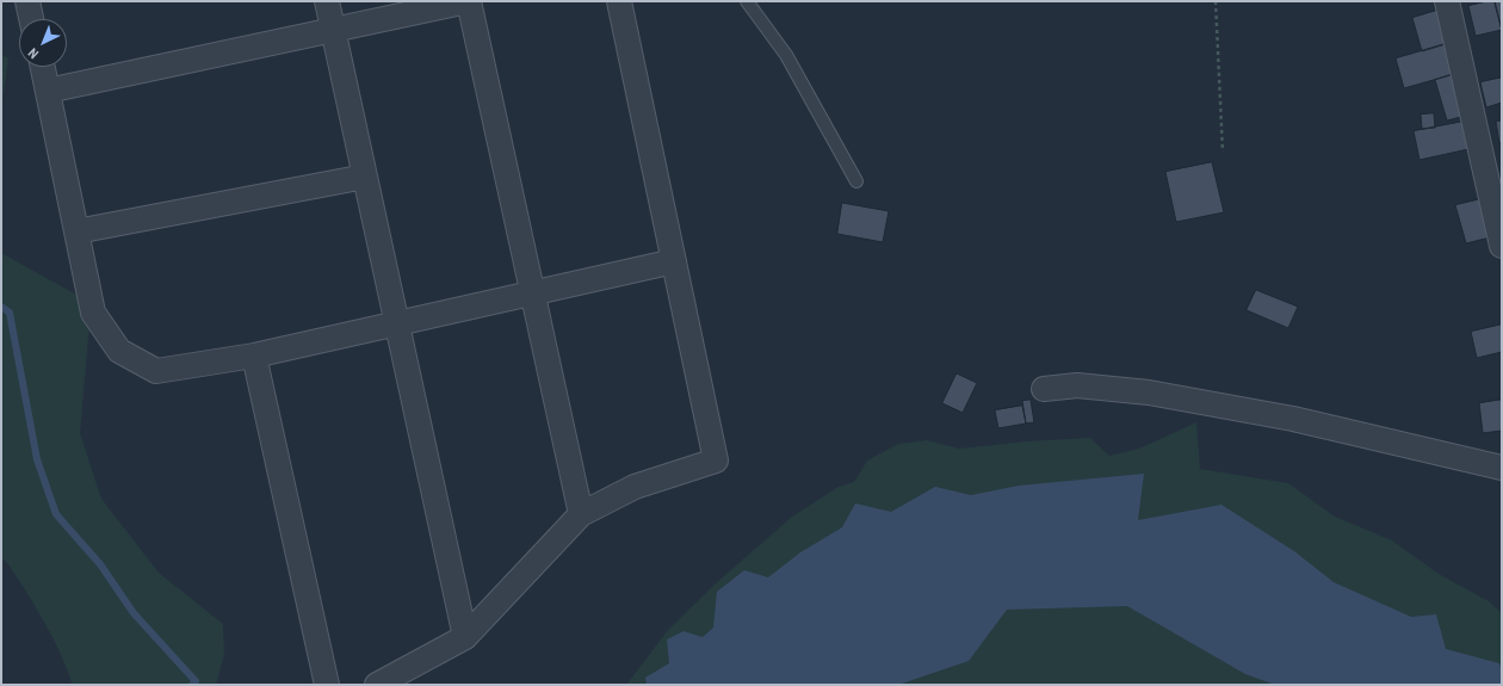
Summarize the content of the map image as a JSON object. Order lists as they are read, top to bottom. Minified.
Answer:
{"north":"bottom left"}
